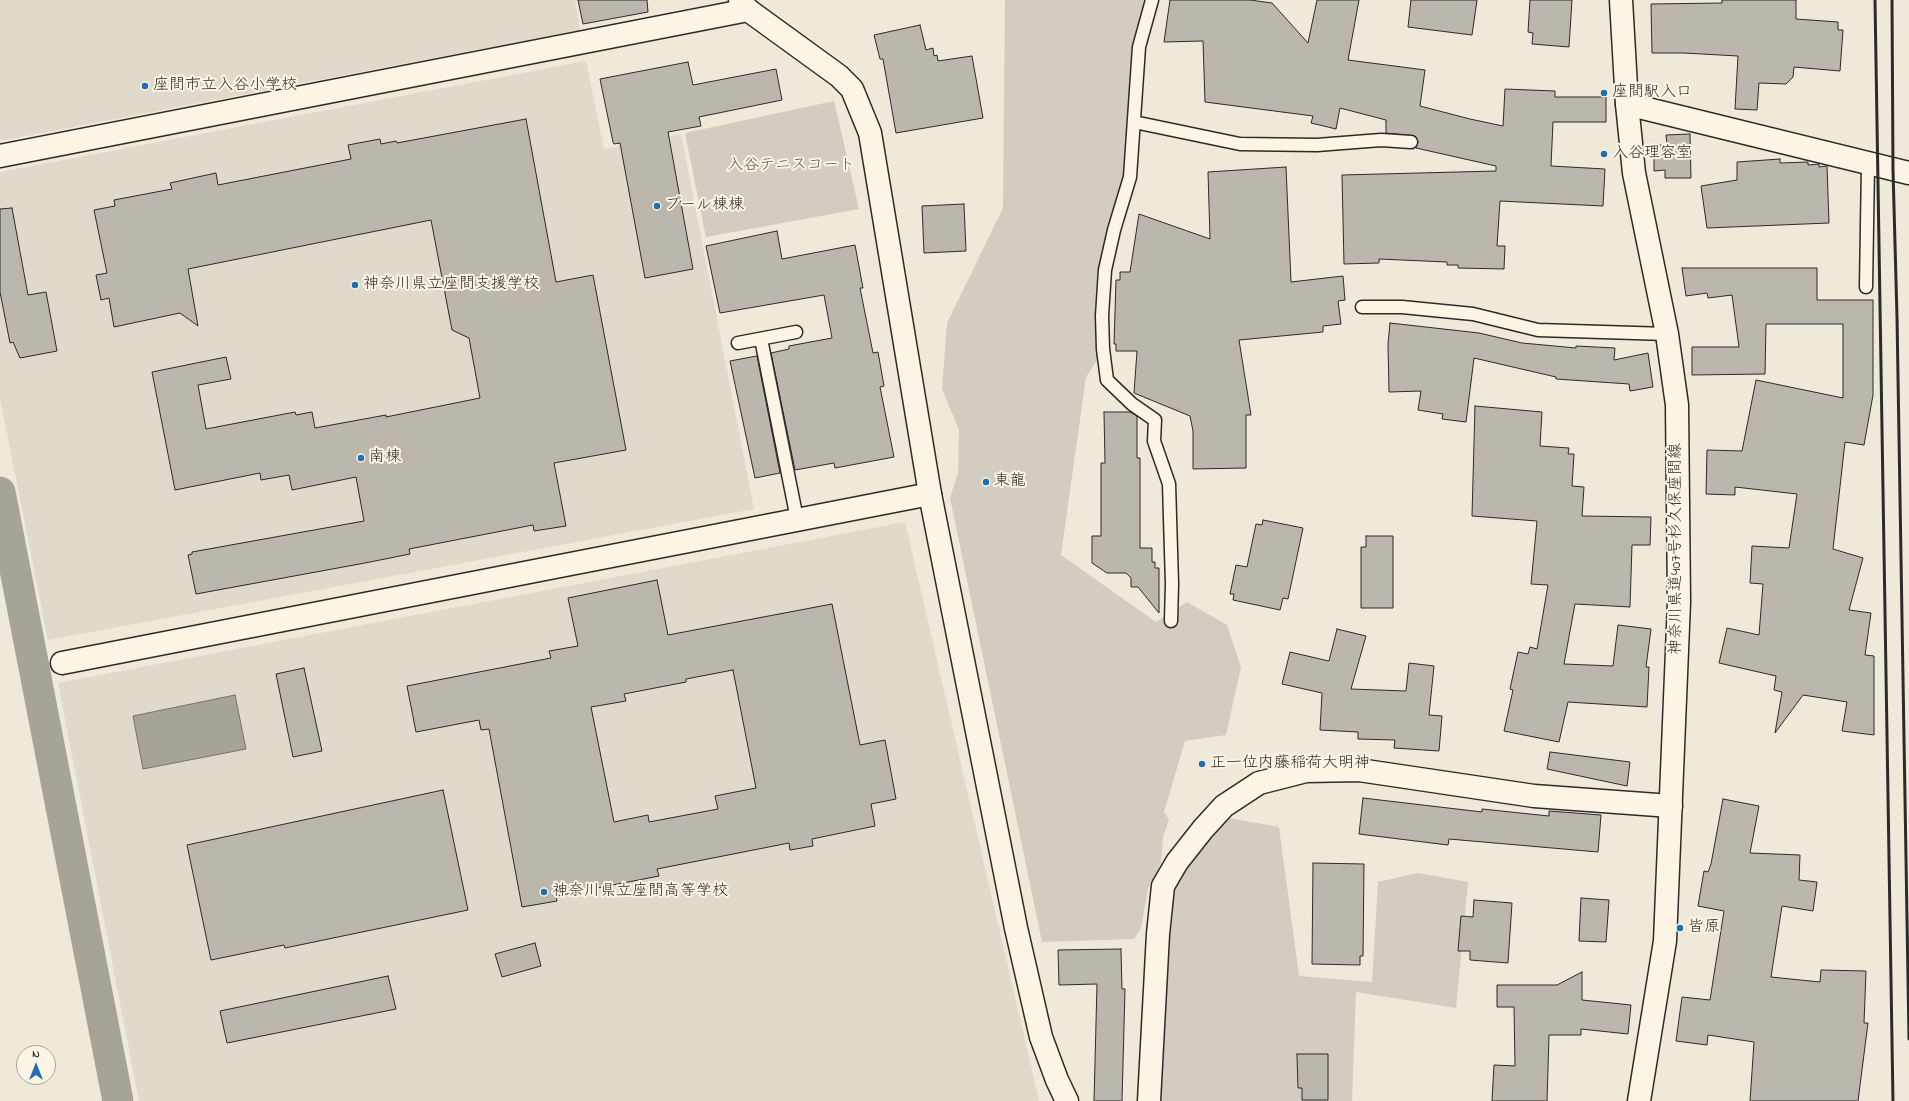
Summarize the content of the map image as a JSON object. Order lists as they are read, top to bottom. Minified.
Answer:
{"streets":{"street":["神奈川県道407号杉久保座間線"]},"parks":["入谷テニスコート"],"places":["座間市立入谷小学校","座間駅入口","入谷理容室","プール棟棟","神奈川県立座間支援学校","南棟","東龍","正一位内藤稲荷大明神","神奈川県立座間高等学校","皆原"],"north":"top"}
